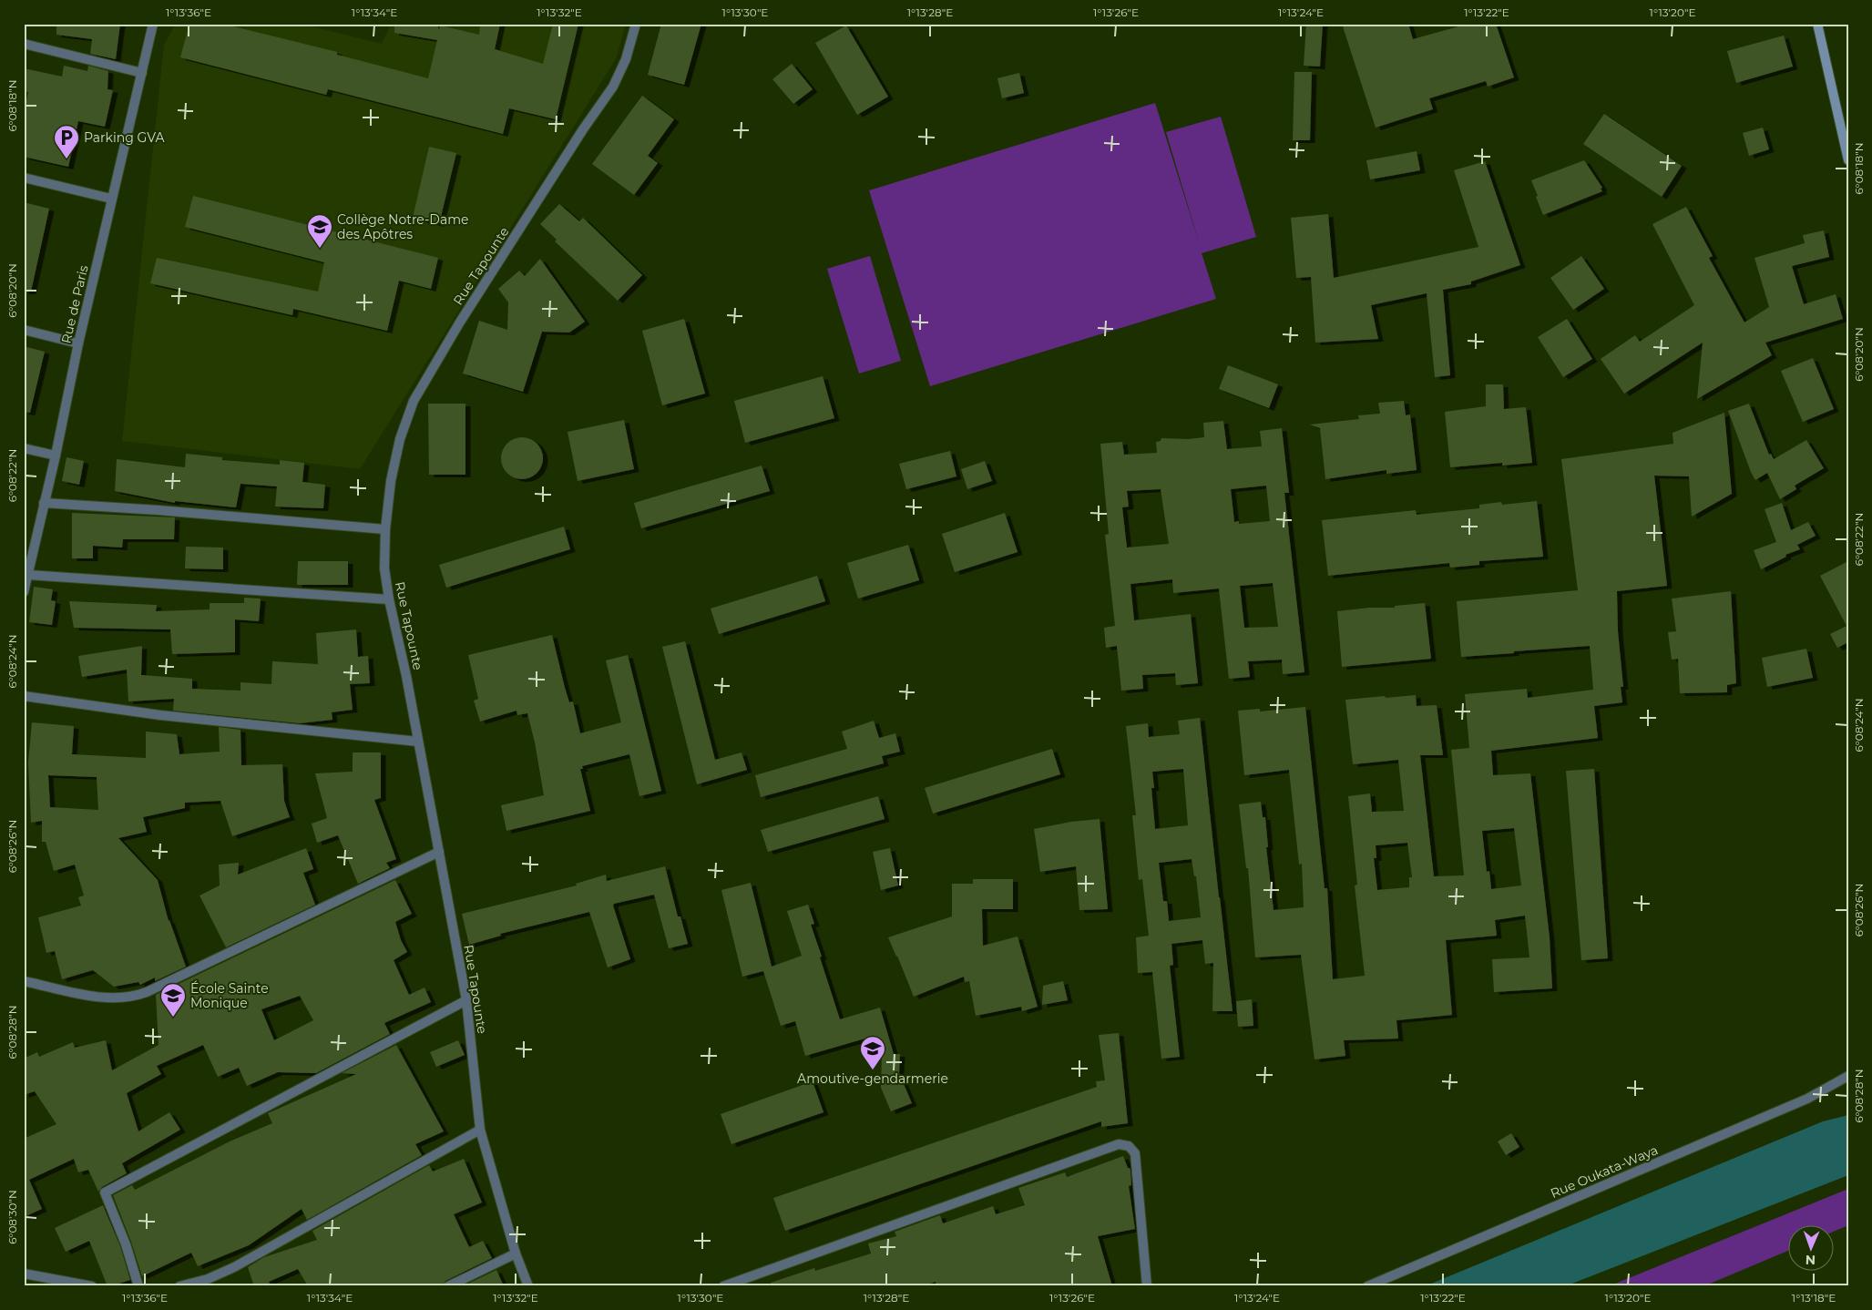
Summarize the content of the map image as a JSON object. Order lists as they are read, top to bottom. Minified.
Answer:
{"streets":{"street":["Rue Tapounte","Rue de Paris","Rue Oukata-Waya"]},"places":{"parking":["Parking GVA"],"school or university":["Collège Notre-Dame des Apôtres","École Sainte Monique","Amoutive-gendarmerie"]},"north":"bottom","coordinates":["1°13'36\"E","1°13'34\"E","1°13'32\"E","1°13'30\"E","1°13'28\"E","1°13'26\"E","1°13'24\"E","1°13'22\"E","1°13'20\"E","6°08'18\"N","6°08'20\"N","6°08'22\"N","6°08'24\"N","6°08'26\"N","6°08'28\"N","6°08'30\"N","1°13'18\"E"]}
